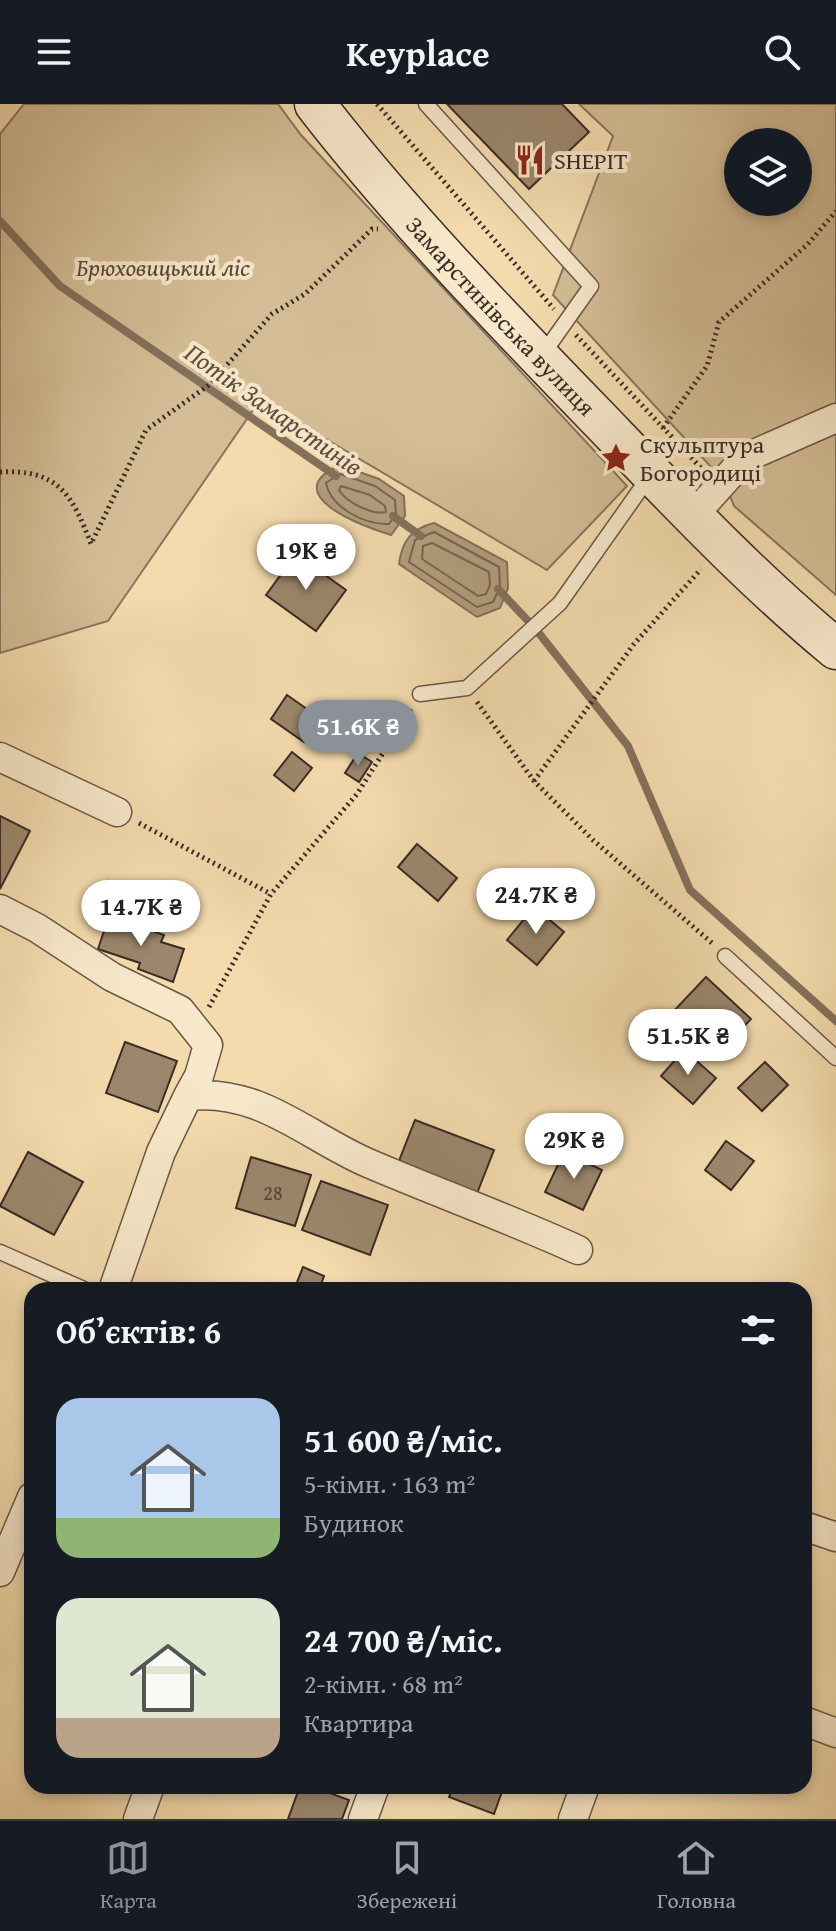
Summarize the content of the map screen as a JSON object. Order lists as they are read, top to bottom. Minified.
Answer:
{"streets":{"main road":["Замарстинівська вулиця"]},"water":["Потік Замарстинів"],"parks":["Брюховицький ліс"],"places":{"restaurant":["SHEPIT"],"place":["Скульптура Богородиці"]},"house_numbers":["28"],"page":{"header":"Keyplace","price":["19K ₴","51.6K ₴","24.7K ₴","14.7K ₴","51.5K ₴","29K ₴"],"heading":"Об’єктів: 6","list":[{"name":"51 600 ₴/міс.","note":"5-кімн. · 163 m² · Будинок"},{"name":"24 700 ₴/міс.","note":"2-кімн. · 68 m² · Квартира"}],"tabs":["Карта","Збережені","Головна"]}}
